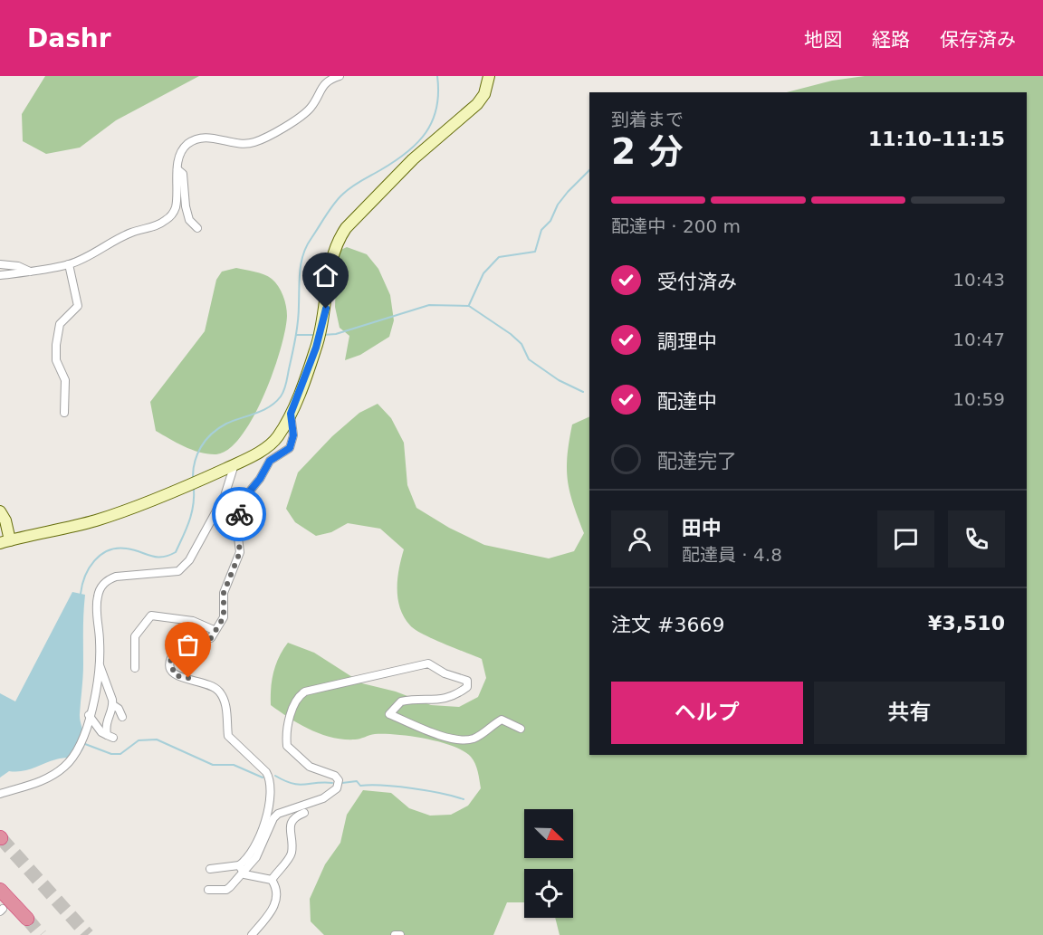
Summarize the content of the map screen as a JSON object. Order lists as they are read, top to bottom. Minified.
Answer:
{"north":"bottom right","page":{"header":"Dashr","nav":["地図","経路","保存済み"],"heading":["2 分","到着まで","11:10–11:15"],"panel":["田中","配達員 · 4.8","注文 #3669","¥3,510"],"bar":"配達中 · 200 m","list":[["受付済み","10:43"],["調理中","10:47"],["配達中","10:59"],"配達完了"],"buttons":["ヘルプ","共有"]}}
